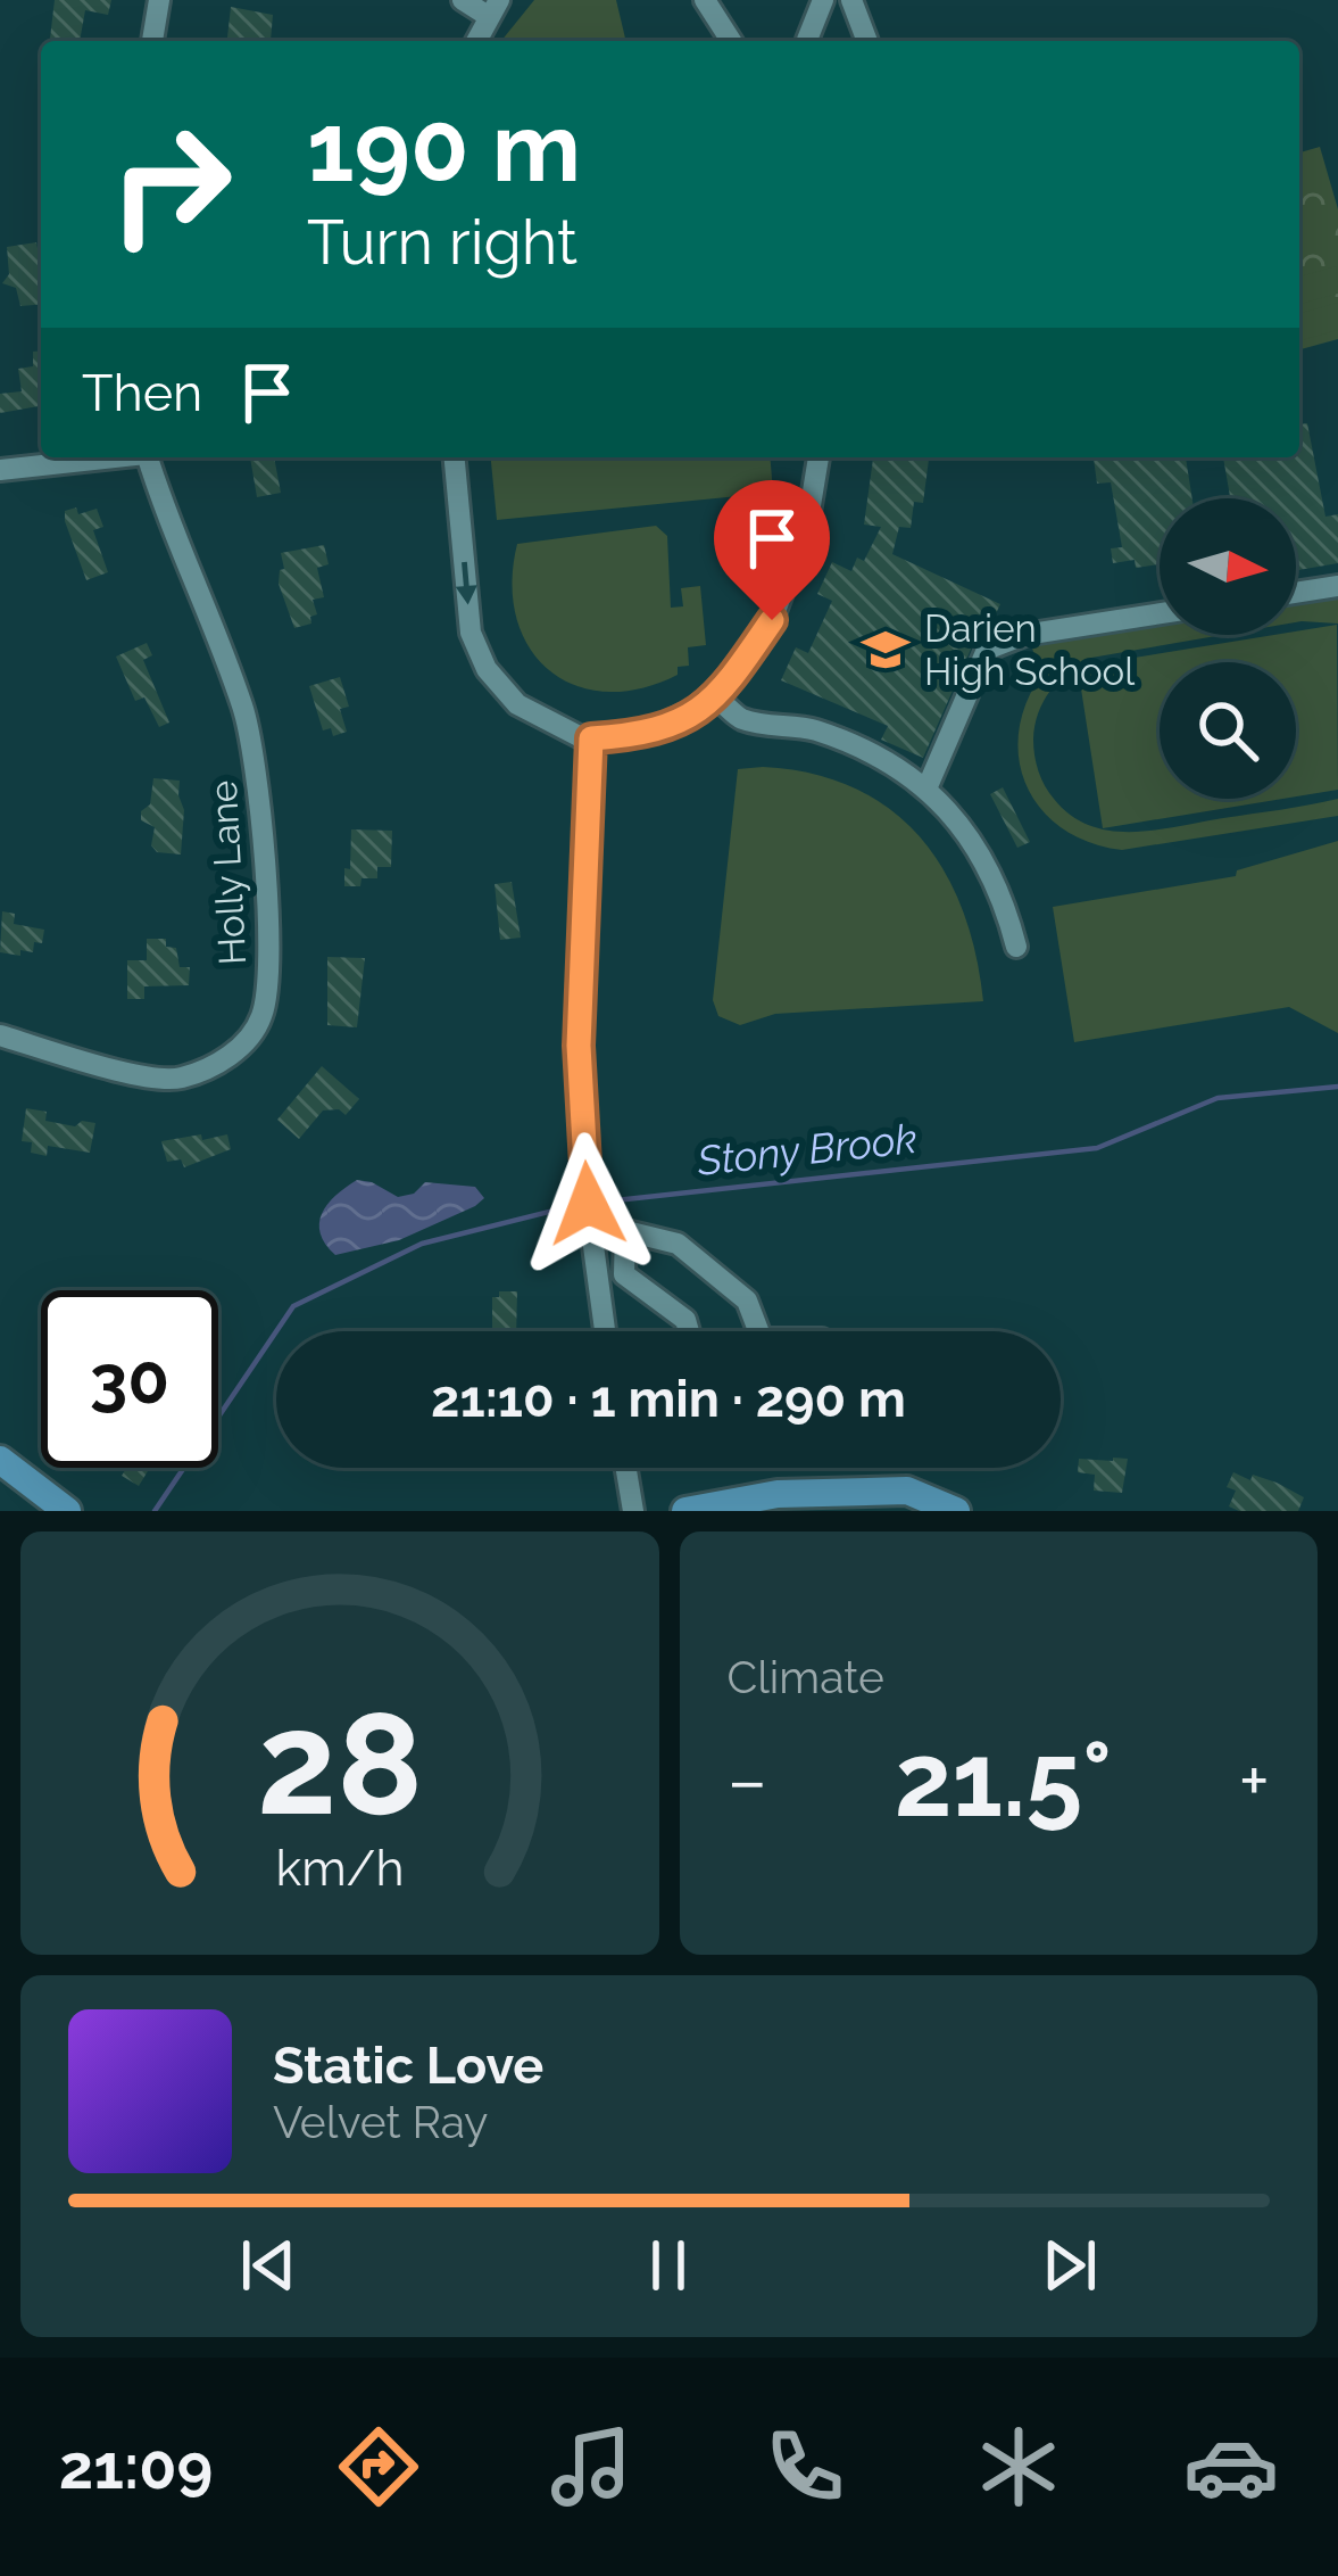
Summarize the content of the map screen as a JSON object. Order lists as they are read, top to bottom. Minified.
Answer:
{"streets":{"street":["Holly Lane"]},"water":["Stony Brook"],"places":{"school or university":["Darien High School"]},"north":"right","page":{"turn":["190 m","Turn right"],"then":"Then","limit":"30","trip":"21:10 · 1 min · 290 m","tile":"Climate","heat":["−","21.5°","+"],"song":["Static Love","Velvet Ray"],"tabs":"21:09","gauge":["28","km/h"]}}
